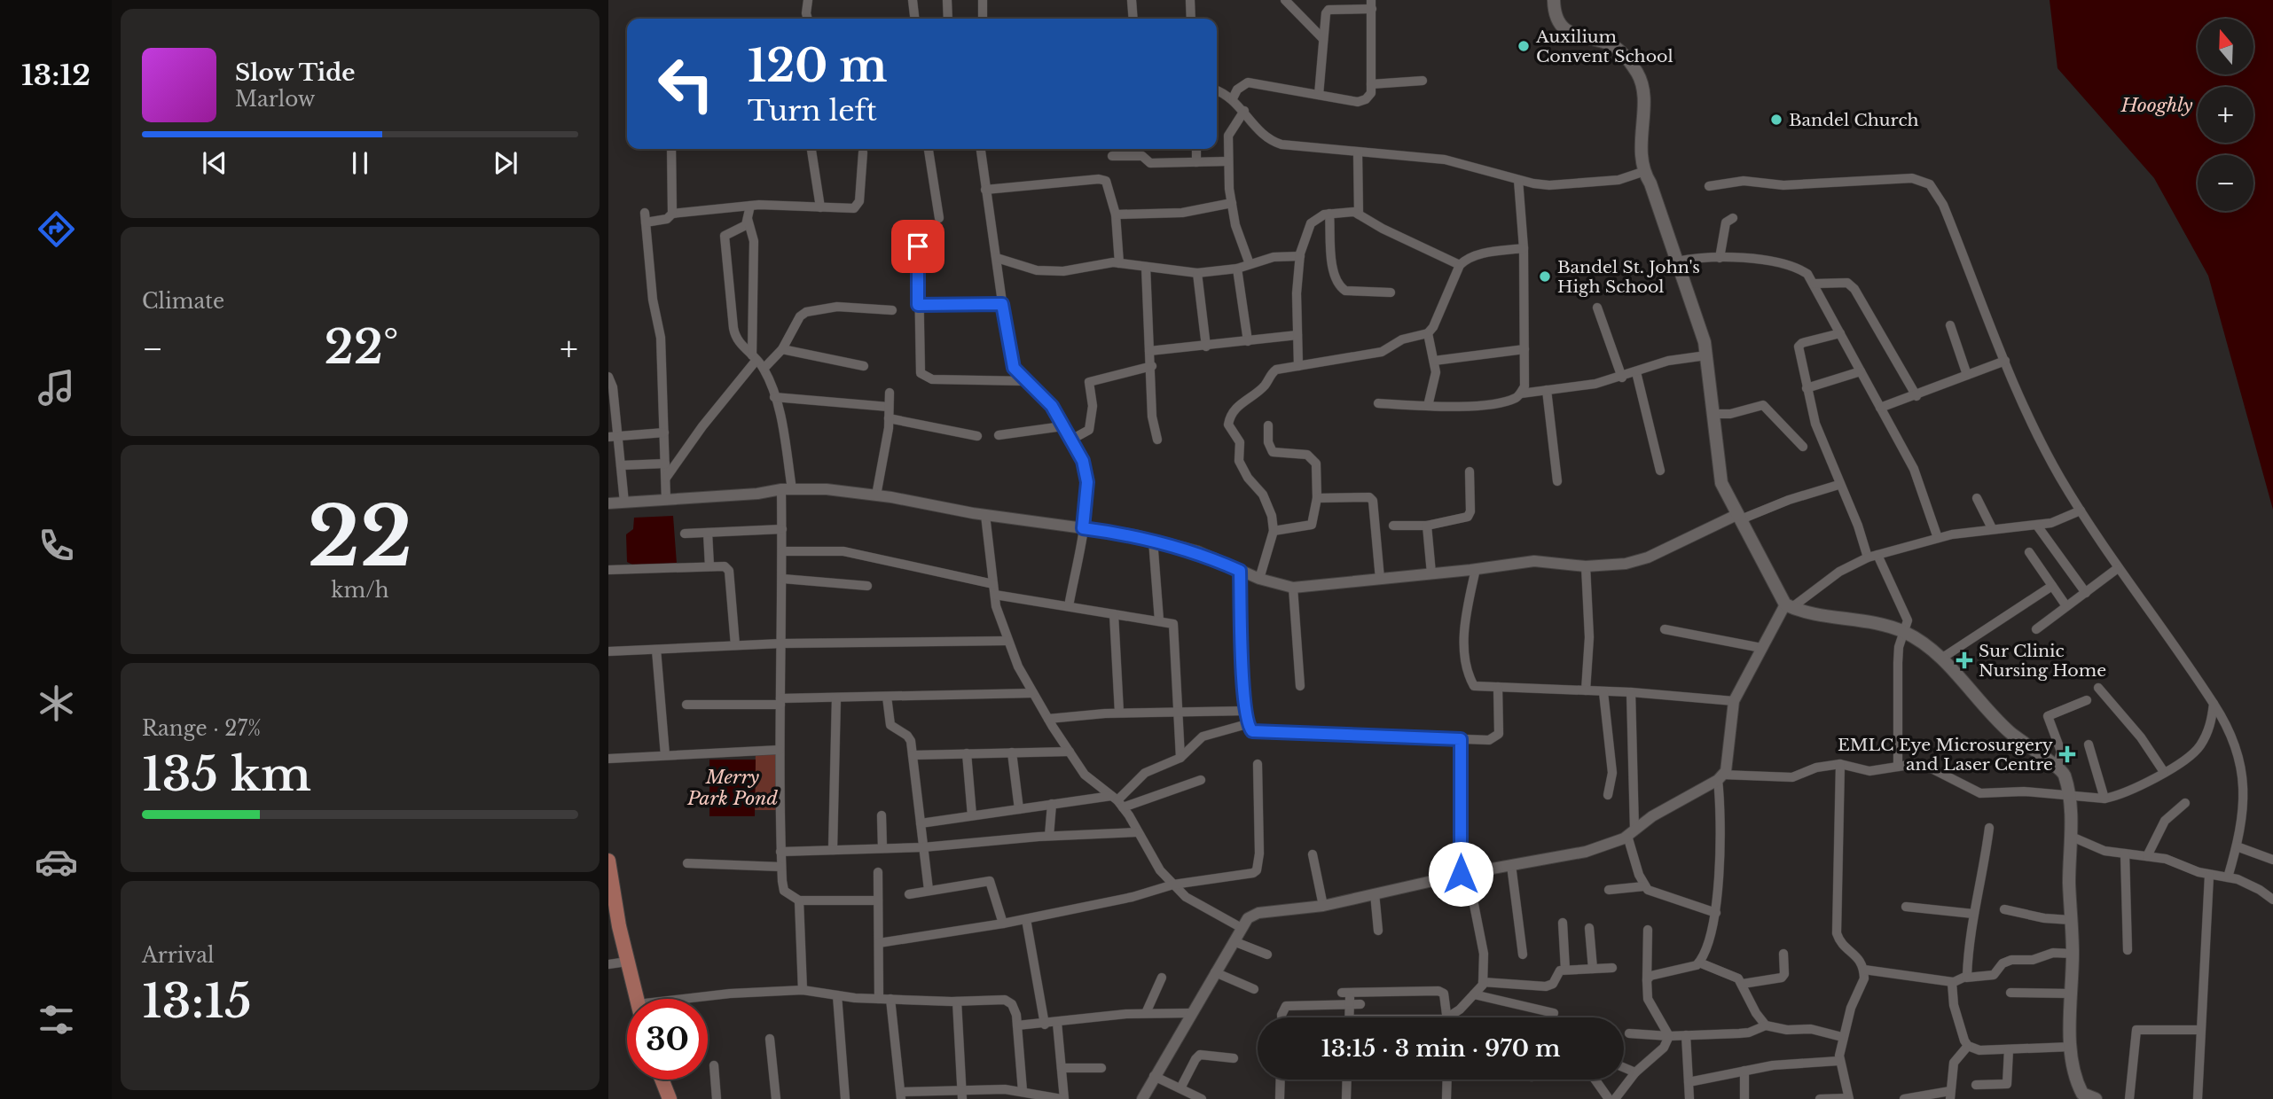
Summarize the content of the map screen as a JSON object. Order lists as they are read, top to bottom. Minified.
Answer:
{"water":["Hooghly","Merry Park Pond"],"places":{"other":["Auxilium Convent School","Bandel Church","Bandel St. John's High School"],"health":["Sur Clinic Nursing Home","EMLC Eye Microsurgery and Laser Centre"]},"north":"top","page":{"tabs":"13:12","map_buttons":["+","−"],"turn":["120 m","Turn left"],"song":["Slow Tide","Marlow"],"tile":["Climate",["22","km/h"],["Range · 27%","135 km"],["Arrival","13:15"]],"heat":["−","22°","+"],"limit":"30","trip":"13:15 · 3 min · 970 m"}}
